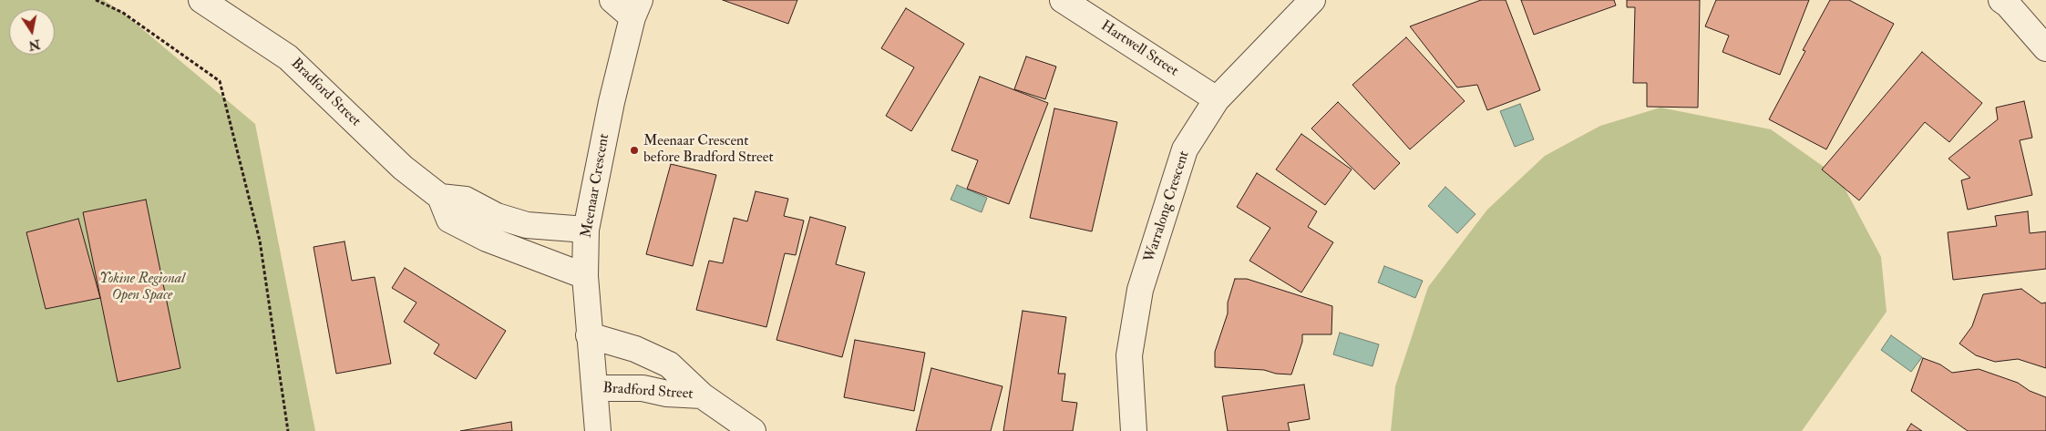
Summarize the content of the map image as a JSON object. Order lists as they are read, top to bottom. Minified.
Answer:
{"streets":{"street":["Hartwell Street","Bradford Street","Meenaar Crescent","Warralong Crescent"]},"crossings":[["Hartwell Street","Warralong Crescent"],["Bradford Street","Meenaar Crescent"]],"parks":["Yokine Regional Open Space"],"places":["Meenaar Crescent before Bradford Street"],"north":"bottom"}
